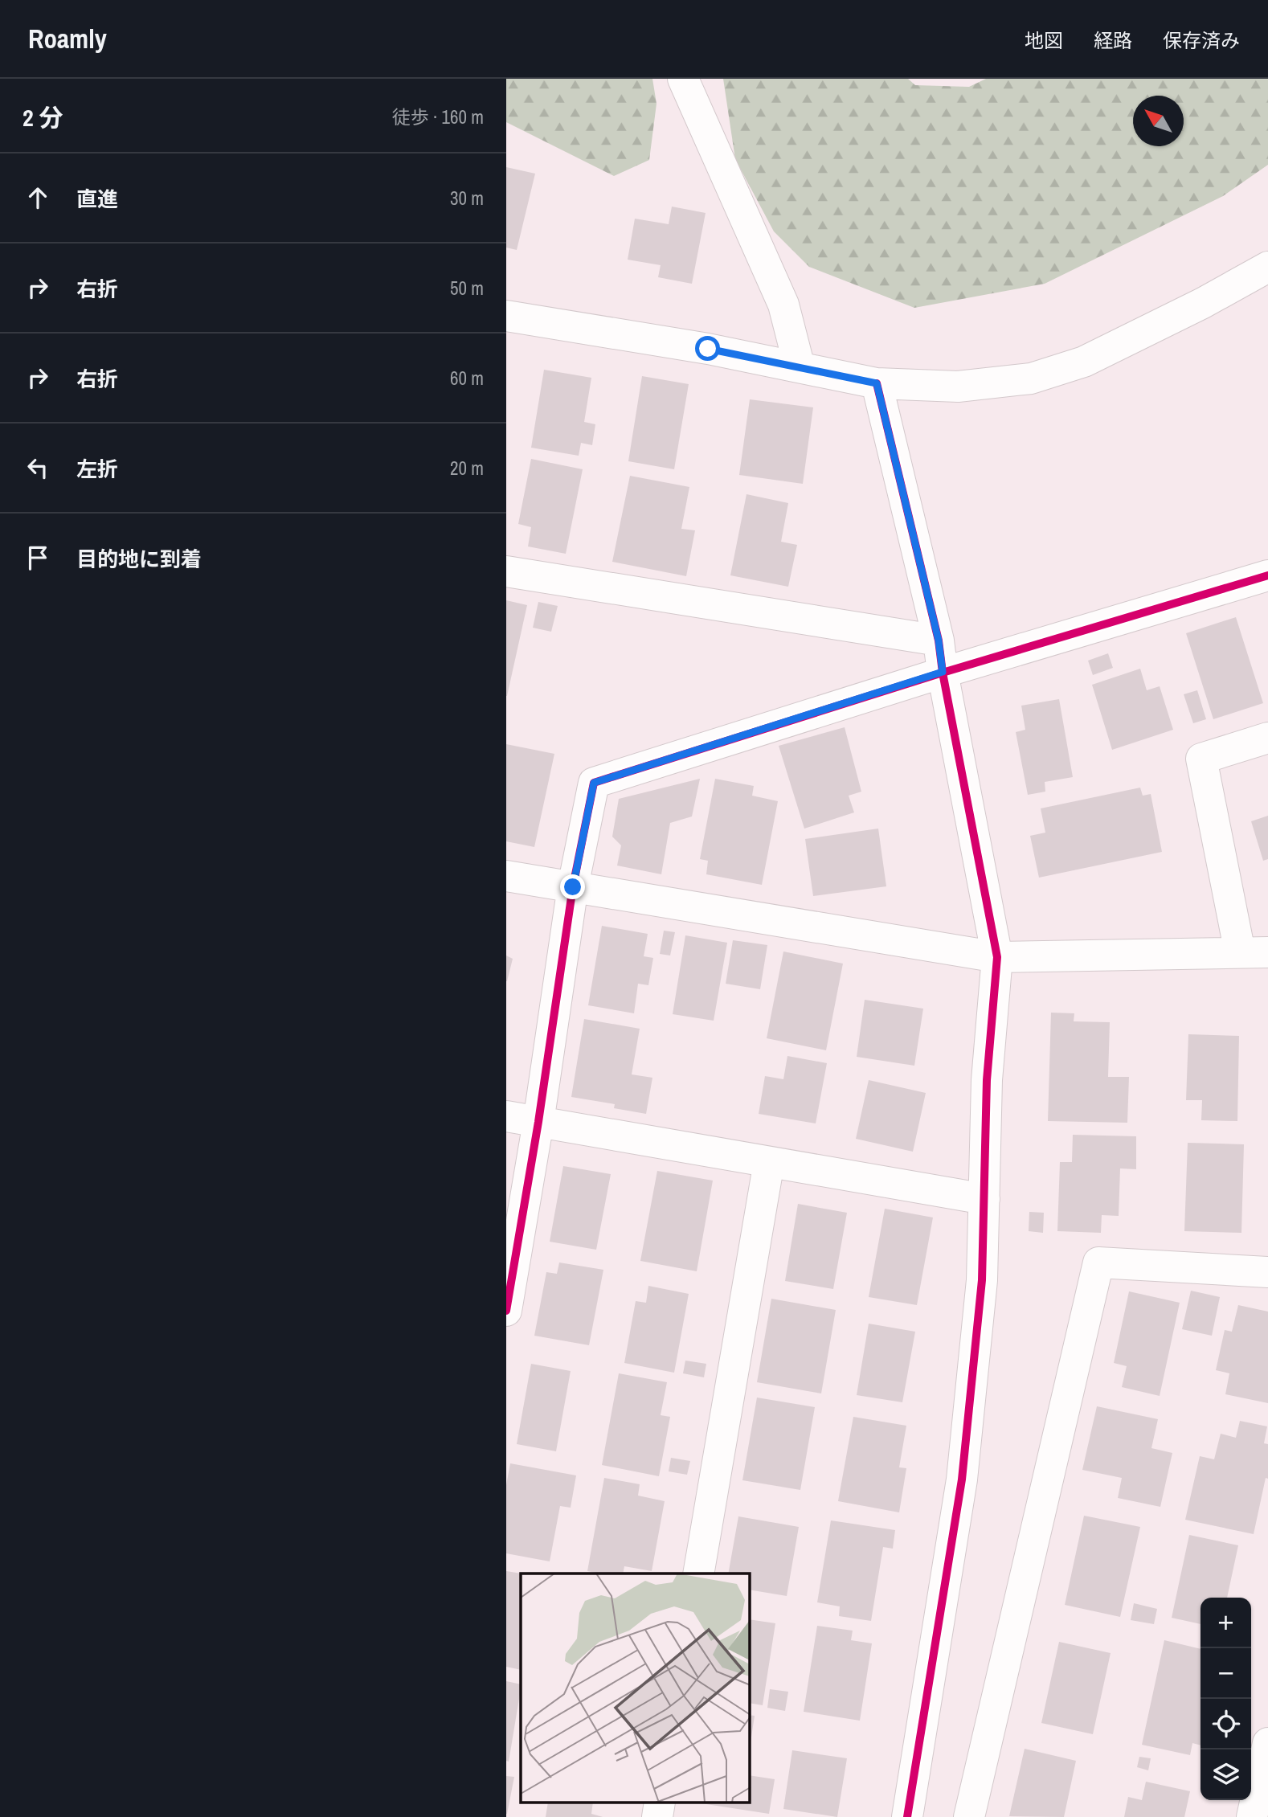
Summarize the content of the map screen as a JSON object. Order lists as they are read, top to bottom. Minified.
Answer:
{"north":"top left","page":{"header":"Roamly","nav":["地図","経路","保存済み"],"heading":["2 分","徒歩 · 160 m"],"list":[["直進","30 m"],["右折","50 m"],["右折","60 m"],["左折","20 m"],"目的地に到着"],"map_buttons":["+","−"]}}
